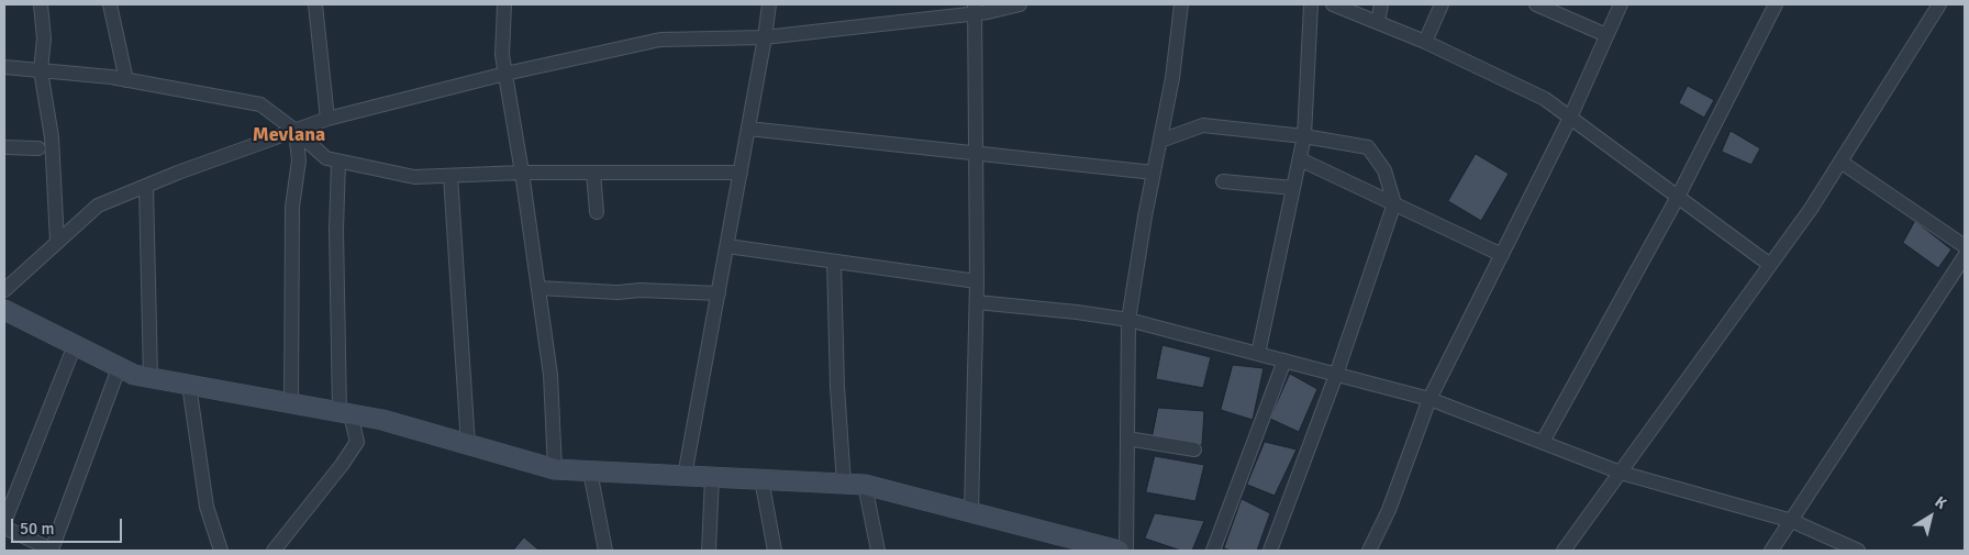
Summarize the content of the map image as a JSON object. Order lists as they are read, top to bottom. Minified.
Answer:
{"districts":["Mevlana"],"scale_bar":"50 m","north":"top right"}
